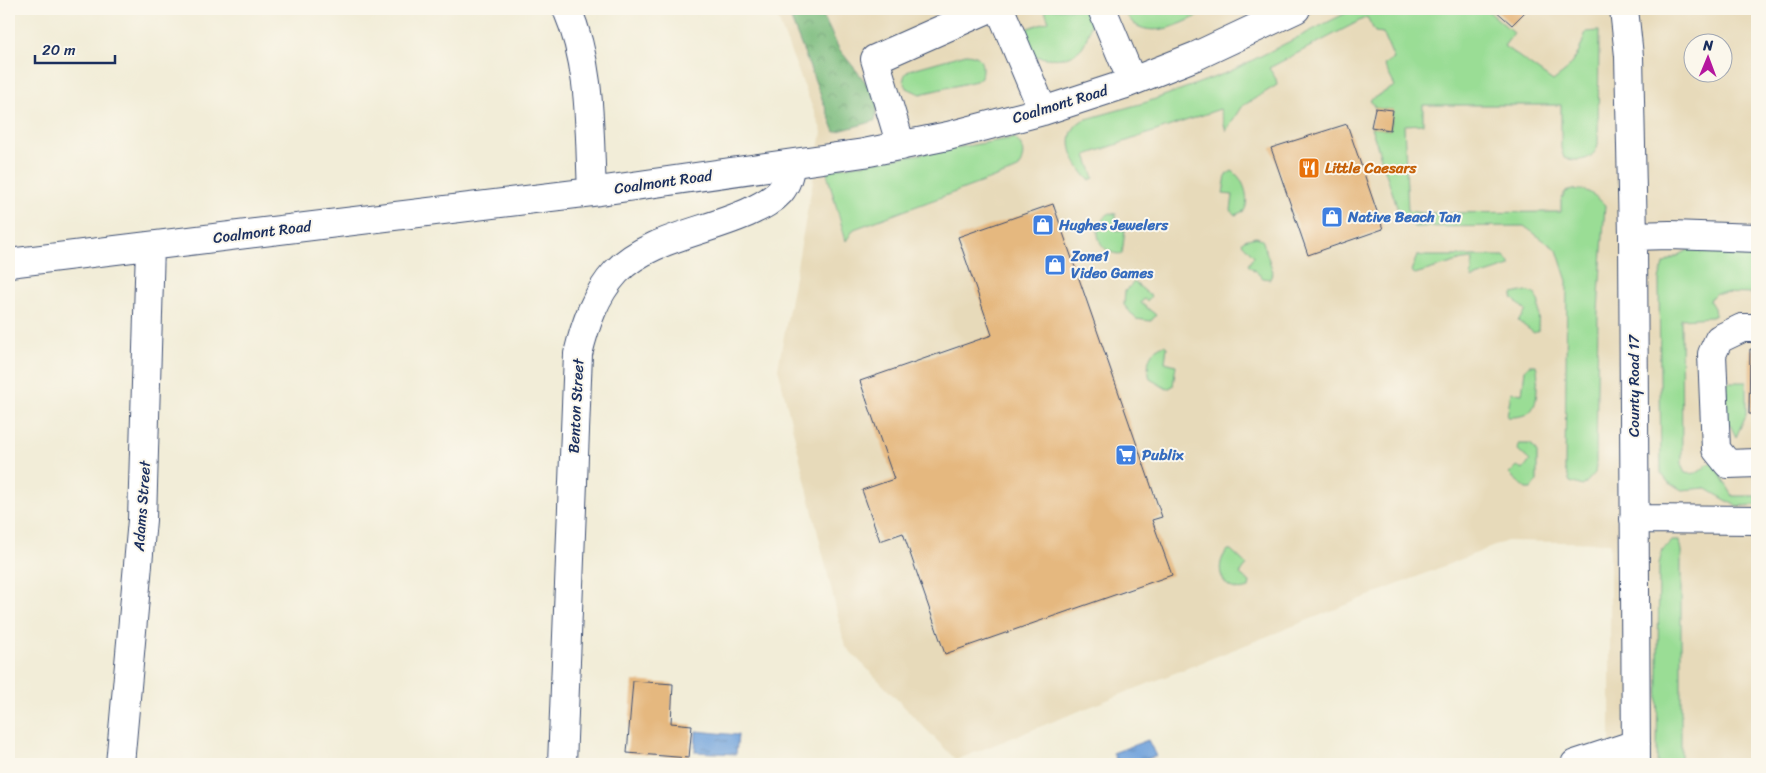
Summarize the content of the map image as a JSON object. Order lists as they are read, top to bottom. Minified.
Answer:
{"streets":{"street":["Coalmont Road","County Road 17","Benton Street","Adams Street"]},"crossings":[["Coalmont Road","Benton Street"],["Coalmont Road","Adams Street"]],"places":{"restaurant":["Little Caesars"],"shop":["Native Beach Tan","Hughes Jewelers","Zone1 Video Games"],"supermarket":["Publix"]},"scale_bar":"20 m","north":"top"}
